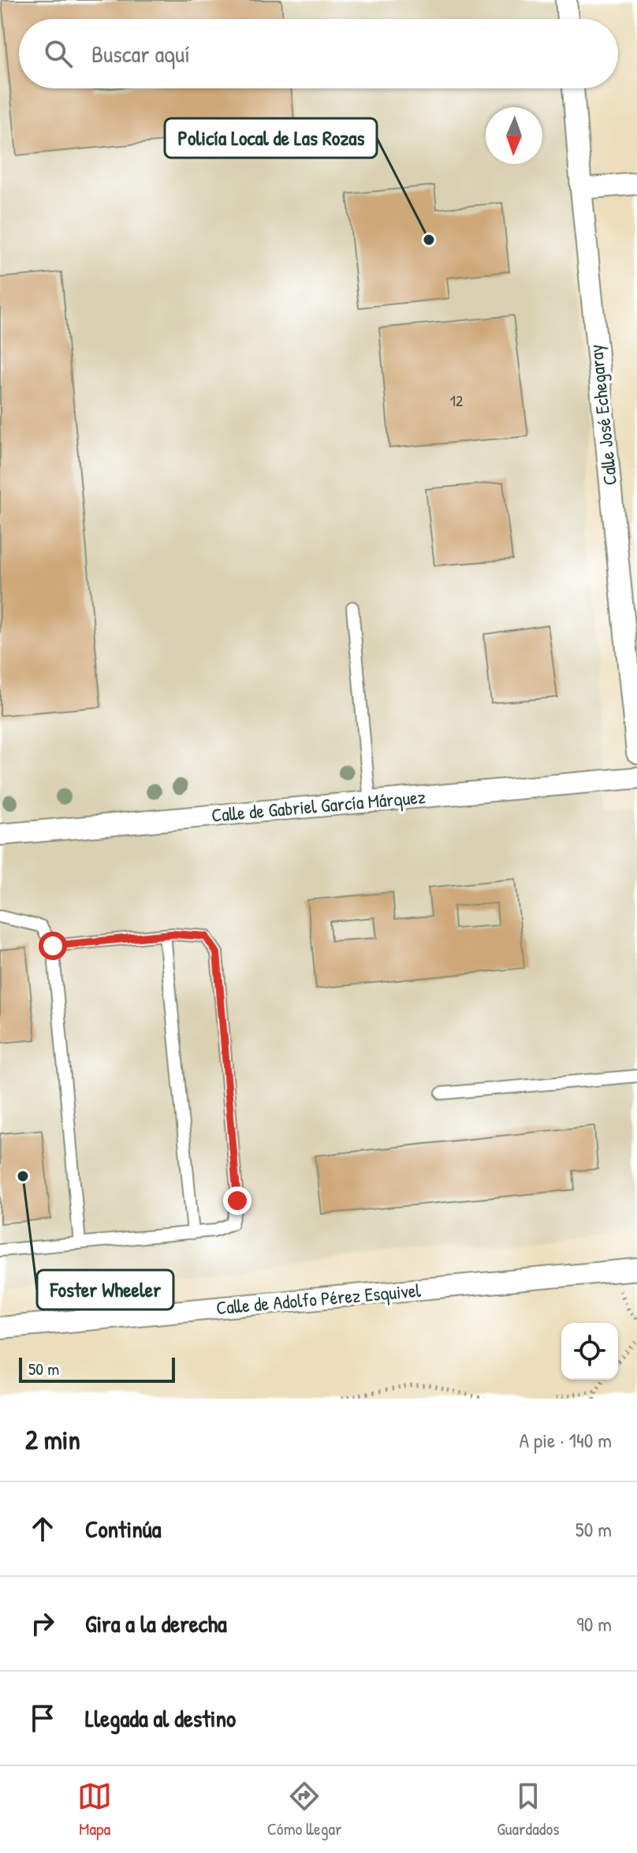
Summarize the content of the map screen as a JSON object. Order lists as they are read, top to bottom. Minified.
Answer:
{"streets":{"street":["Calle José Echegaray","Calle de Gabriel García Márquez","Calle de Adolfo Pérez Esquivel"]},"places":["Policía Local de Las Rozas","Foster Wheeler"],"house_numbers":["12"],"scale_bar":"50 m","north":"bottom","page":{"search":"Buscar aquí","scale":"50 m","heading":["2 min","A pie · 140 m"],"list":[["Continúa","50 m"],["Gira a la derecha","90 m"],"Llegada al destino"],"nav":["Mapa","Cómo llegar","Guardados"]}}
